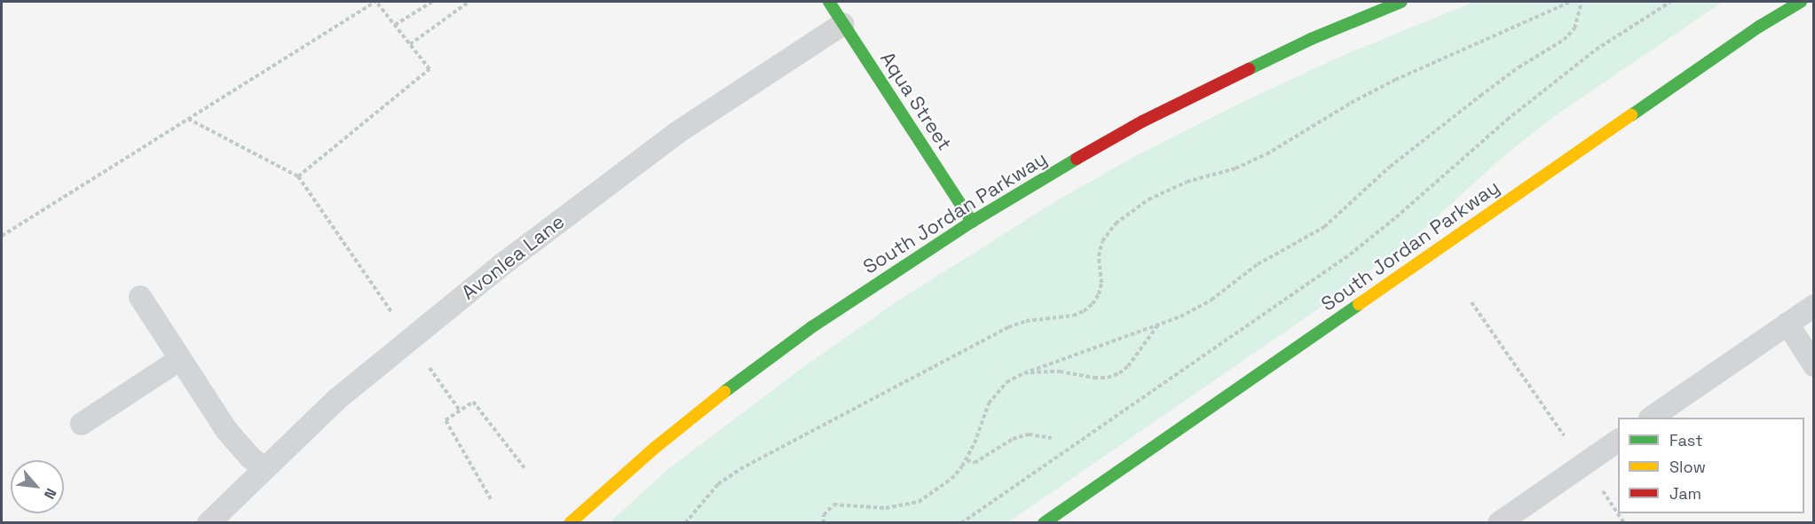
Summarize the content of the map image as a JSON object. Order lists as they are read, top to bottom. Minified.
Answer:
{"streets":{"street":["Aqua Street","South Jordan Parkway"],"lane":["Avonlea Lane"]},"crossings":[["Aqua Street","South Jordan Parkway"],["Aqua Street","Avonlea Lane"]],"legend":["Fast","Slow","Jam"],"north":"bottom right"}
